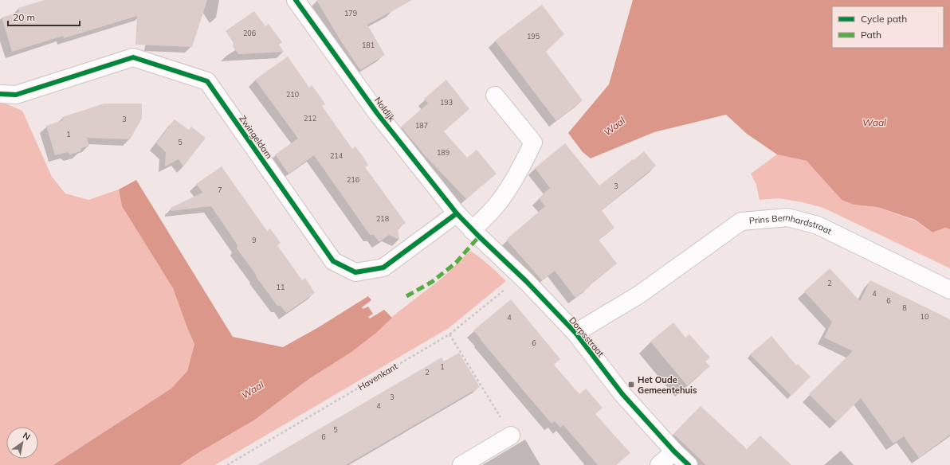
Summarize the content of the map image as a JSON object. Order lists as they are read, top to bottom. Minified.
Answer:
{"streets":{"street":["Noldijk","Zwingeldam","Prins Bernhardstraat","Dorpsstraat"],"path":["Havenkant"]},"crossings":[["Noldijk","Zwingeldam"],["Noldijk","Dorpsstraat"],["Zwingeldam","Dorpsstraat"],["Prins Bernhardstraat","Dorpsstraat"],["Dorpsstraat","Havenkant"]],"water":["Waal"],"places":{"transit":["Het Oude Gemeentehuis"]},"house_numbers":["179","206","195","181","210","193","212","3","187","1","5","189","214","216","3","7","218","9","2","11","4","6","8","10","4","6","1","2","3","4","5","6"],"legend":["Cycle path","Path"],"scale_bar":"20 m","north":"top right"}
